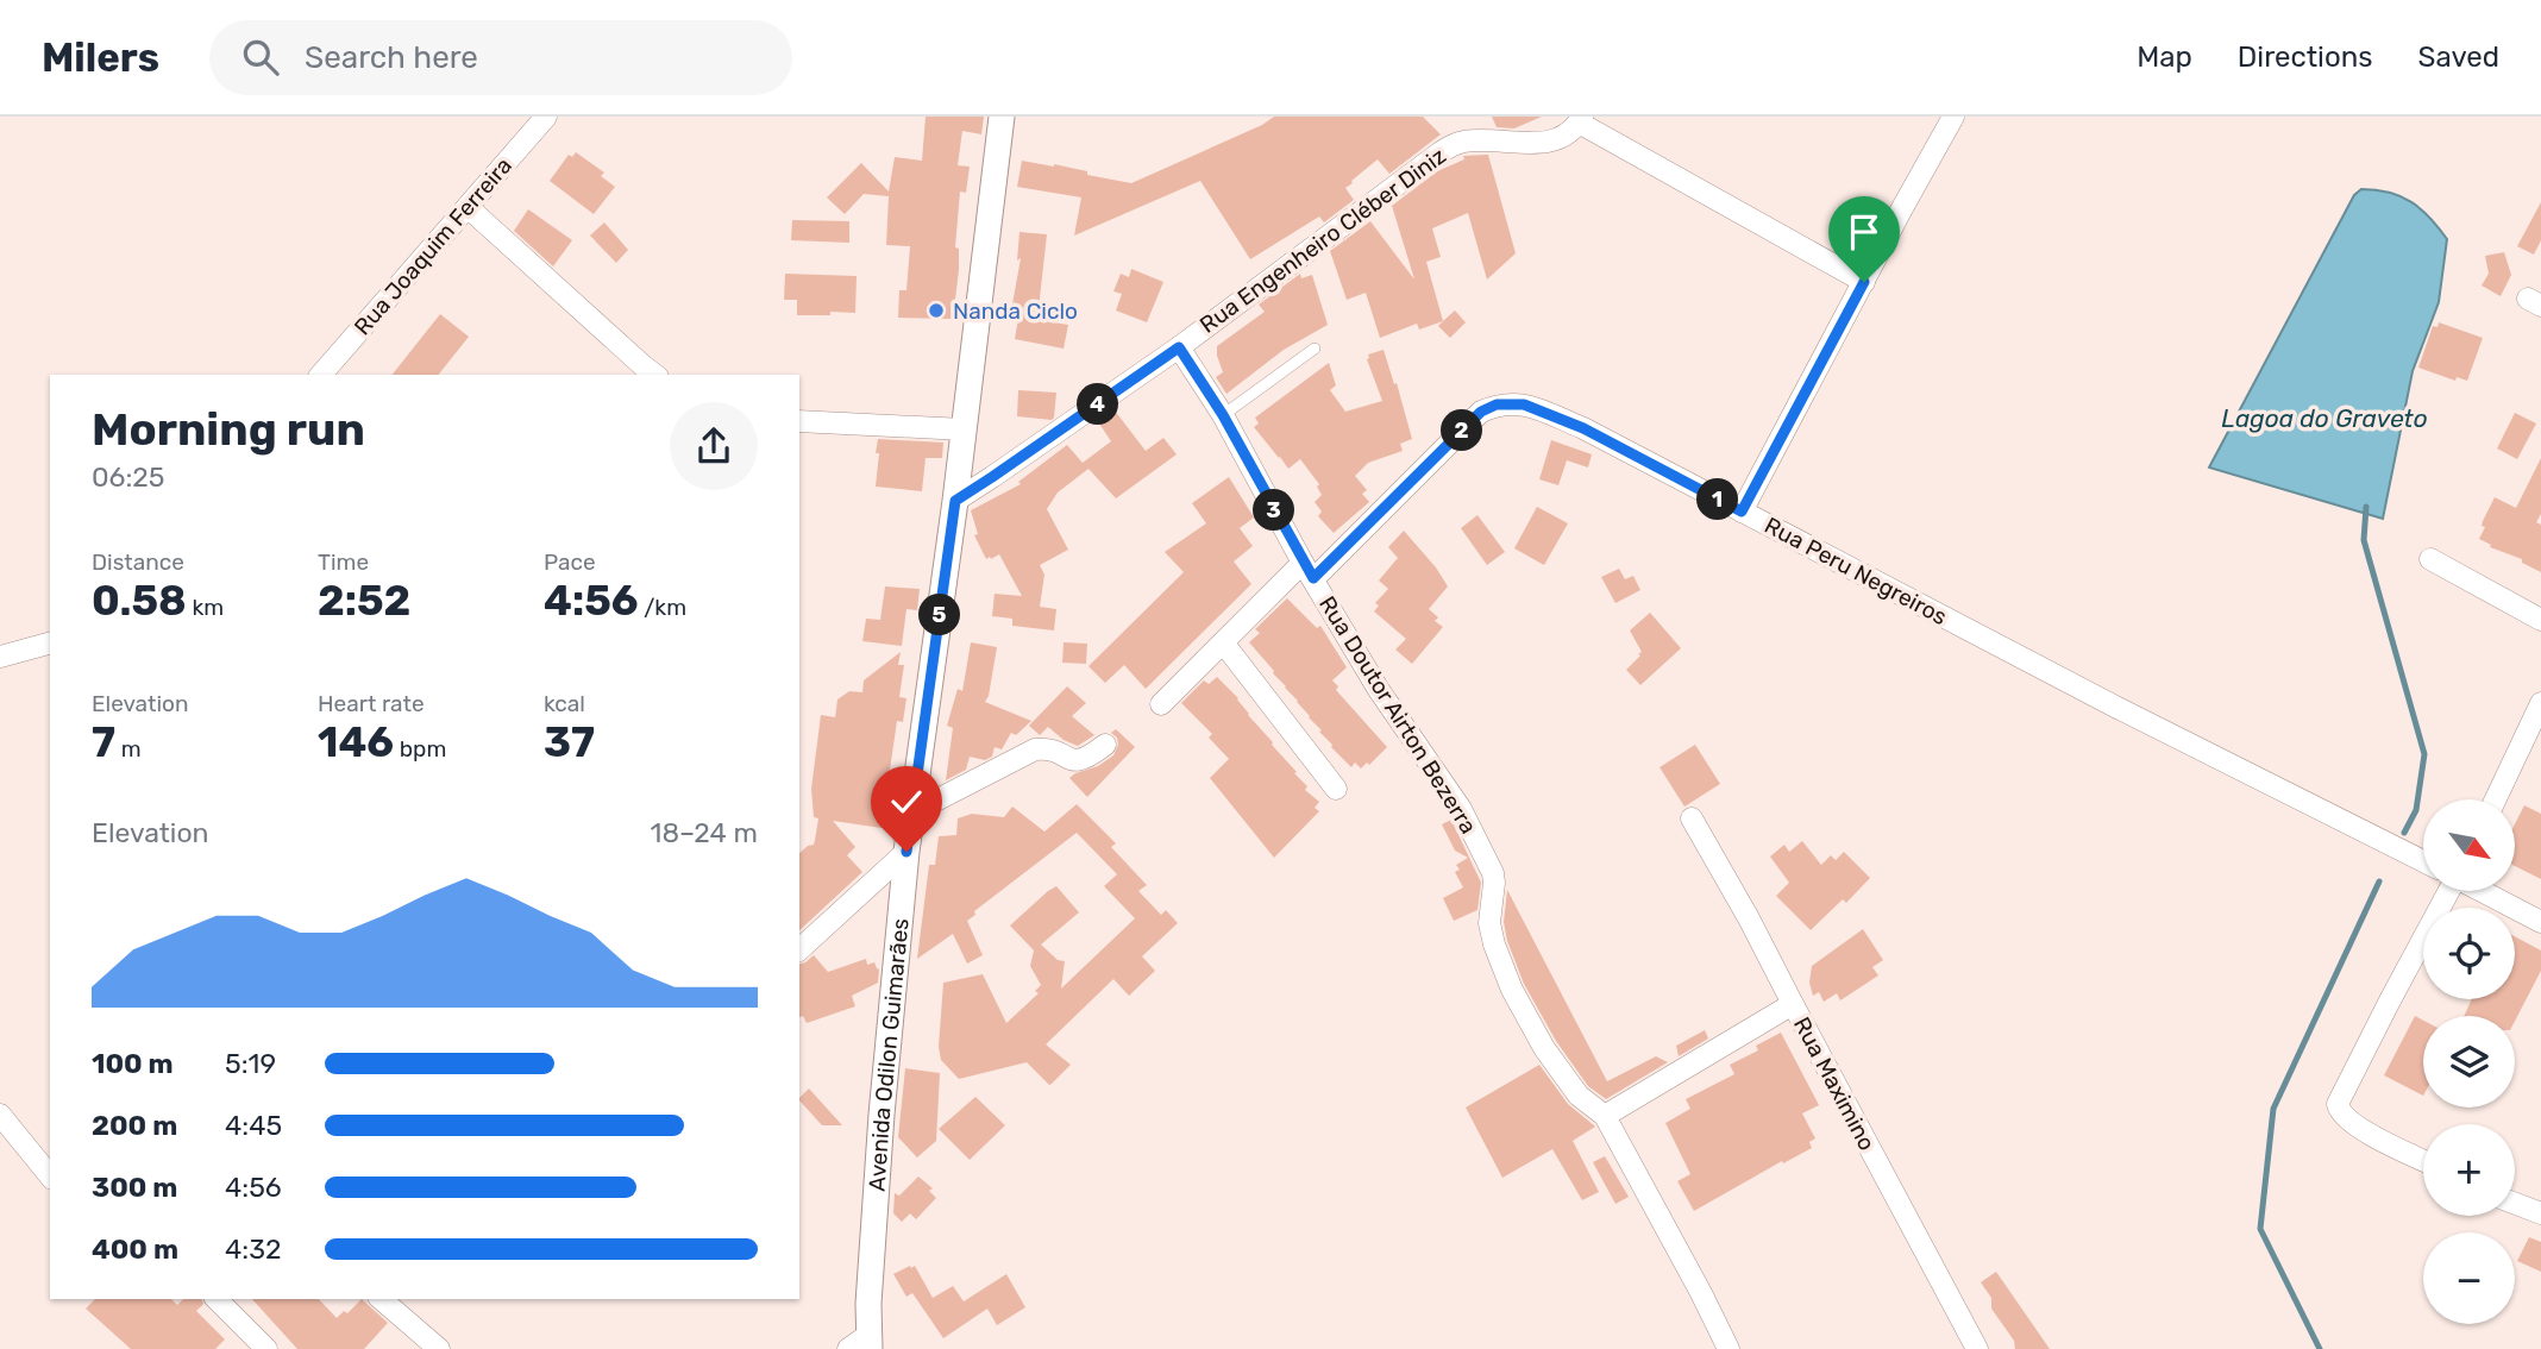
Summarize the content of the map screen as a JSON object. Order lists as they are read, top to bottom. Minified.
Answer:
{"streets":{"street":["Rua Engenheiro Cléber Diniz","Rua Joaquim Ferreira","Rua Peru Negreiros","Rua Doutor Airton Bezerra","Avenida Odilon Guimarães","Rua Maximino"]},"crossings":[["Rua Engenheiro Cléber Diniz","Rua Doutor Airton Bezerra"],["Rua Engenheiro Cléber Diniz","Avenida Odilon Guimarães"],["Rua Peru Negreiros","Rua Doutor Airton Bezerra"]],"water":["Lagoa do Graveto"],"places":["Nanda Ciclo"],"north":"bottom right","page":{"header":"Milers","search":"Search here","nav":["Map","Directions","Saved"],"heading":["Morning run","06:25"],"pins":["4","2","1","3","5"],"stats":[["Distance","0.58 km"],["Time","2:52"],["Pace","4:56 /km"],["Elevation","7 m"],["Heart rate","146 bpm"],["kcal","37"]],"map_buttons":["+","−"],"chart":["Elevation","18–24 m"],"list":[{"name":"100 m","note":"5:19"},{"name":"200 m","note":"4:45"},{"name":"300 m","note":"4:56"},{"name":"400 m","note":"4:32"}]}}
